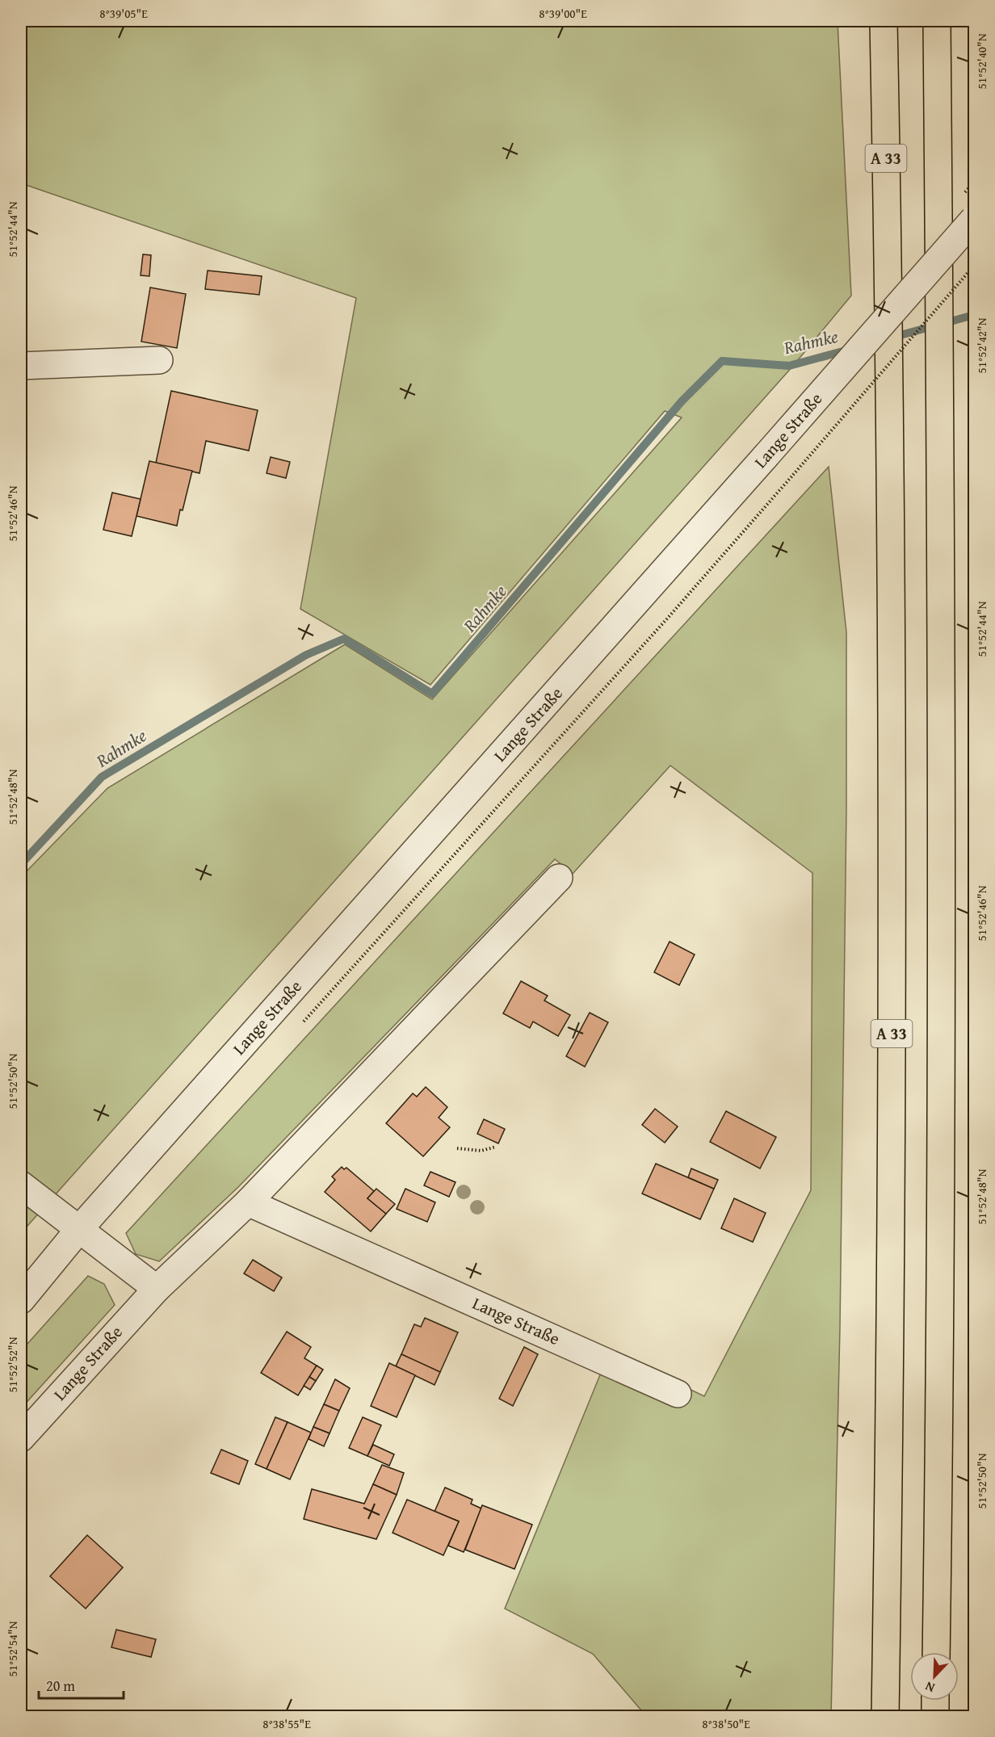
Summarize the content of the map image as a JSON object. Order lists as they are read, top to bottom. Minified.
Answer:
{"streets":{"highway":["A 33"],"street":["Lange Straße"]},"water":["Rahmke"],"scale_bar":"20 m","north":"bottom left","coordinates":["8°39'05\"E","8°39'00\"E","51°52'40\"N","51°52'44\"N","51°52'42\"N","51°52'46\"N","51°52'48\"N","51°52'50\"N","51°52'52\"N","51°52'54\"N","8°38'55\"E","8°38'50\"E"]}
